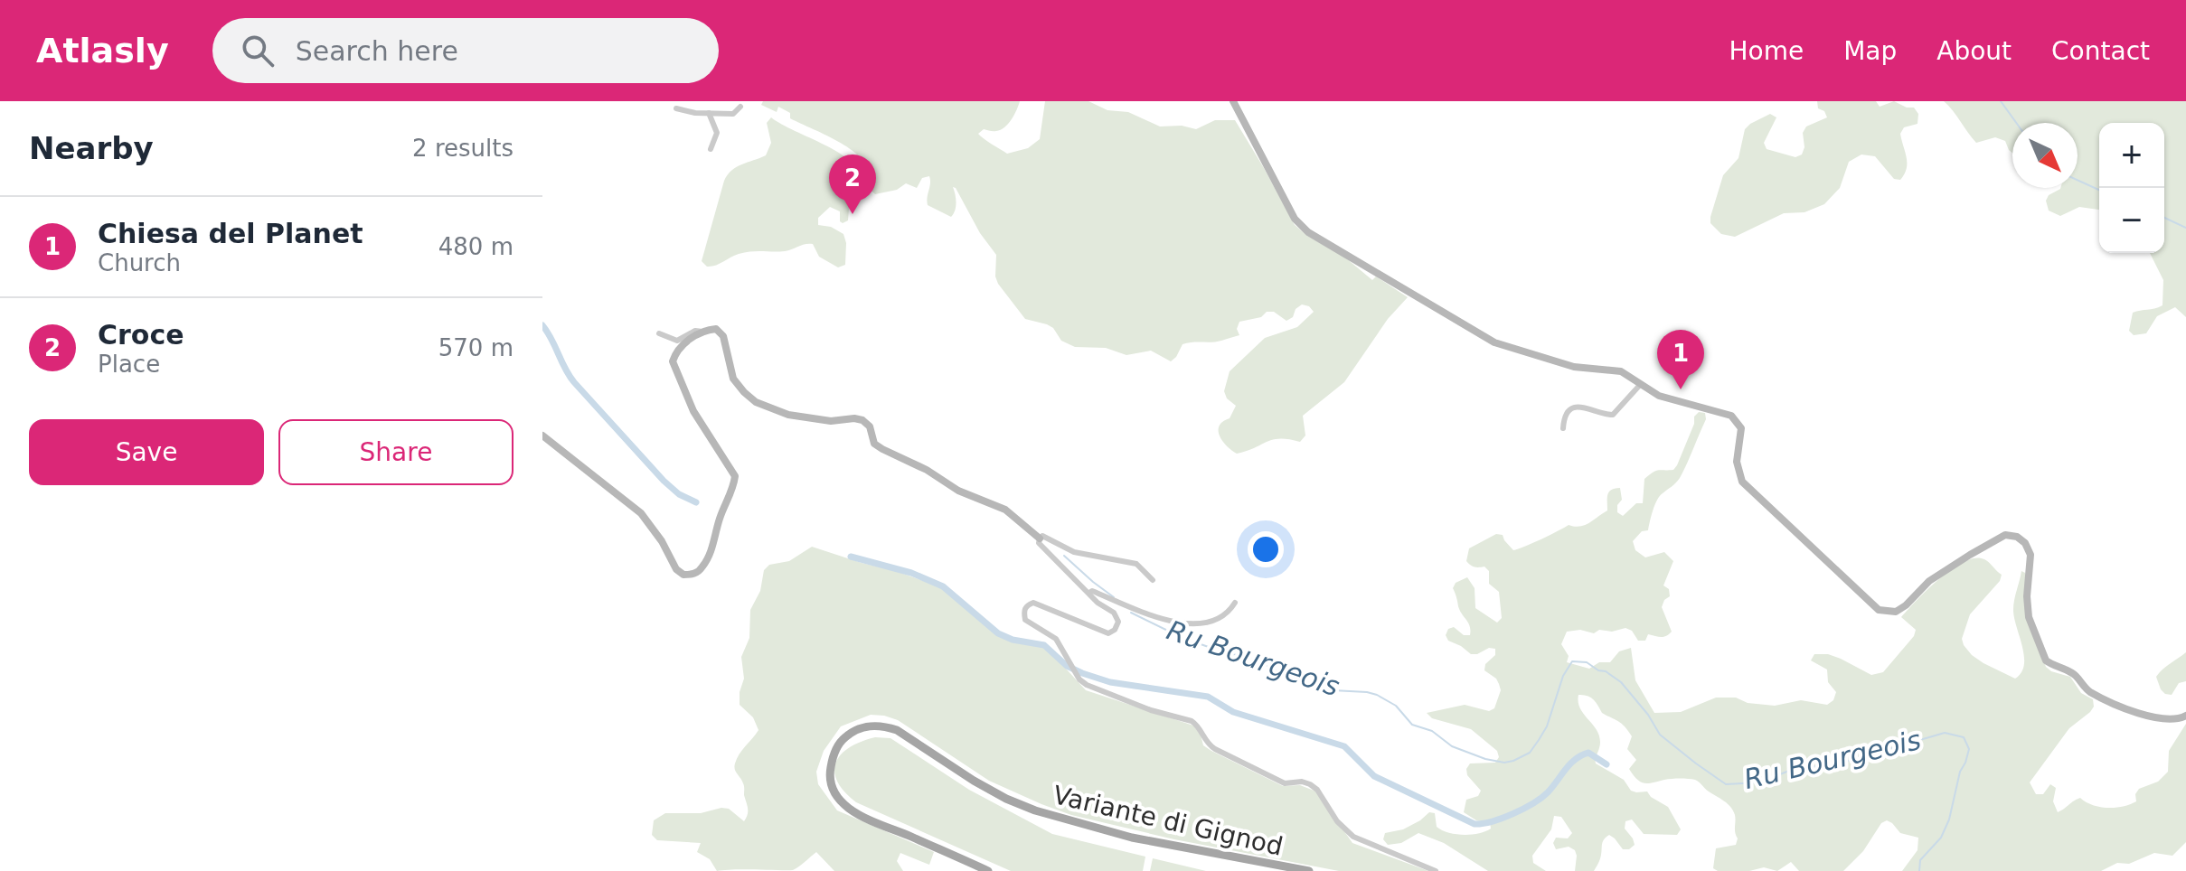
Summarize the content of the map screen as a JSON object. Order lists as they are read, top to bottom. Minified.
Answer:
{"streets":{"main road":["Variante di Gignod"]},"water":["Ru Bourgeois"],"north":"bottom right","page":{"header":"Atlasly","search":"Search here","nav":["Home","Map","About","Contact"],"heading":["Nearby","2 results"],"map_buttons":["+","−"],"pins":["2","1"],"list":[{"mark":"1","name":"Chiesa del Planet","note":"Church","value":"480 m"},{"mark":"2","name":"Croce","note":"Place","value":"570 m"}],"buttons":["Save","Share"]}}
